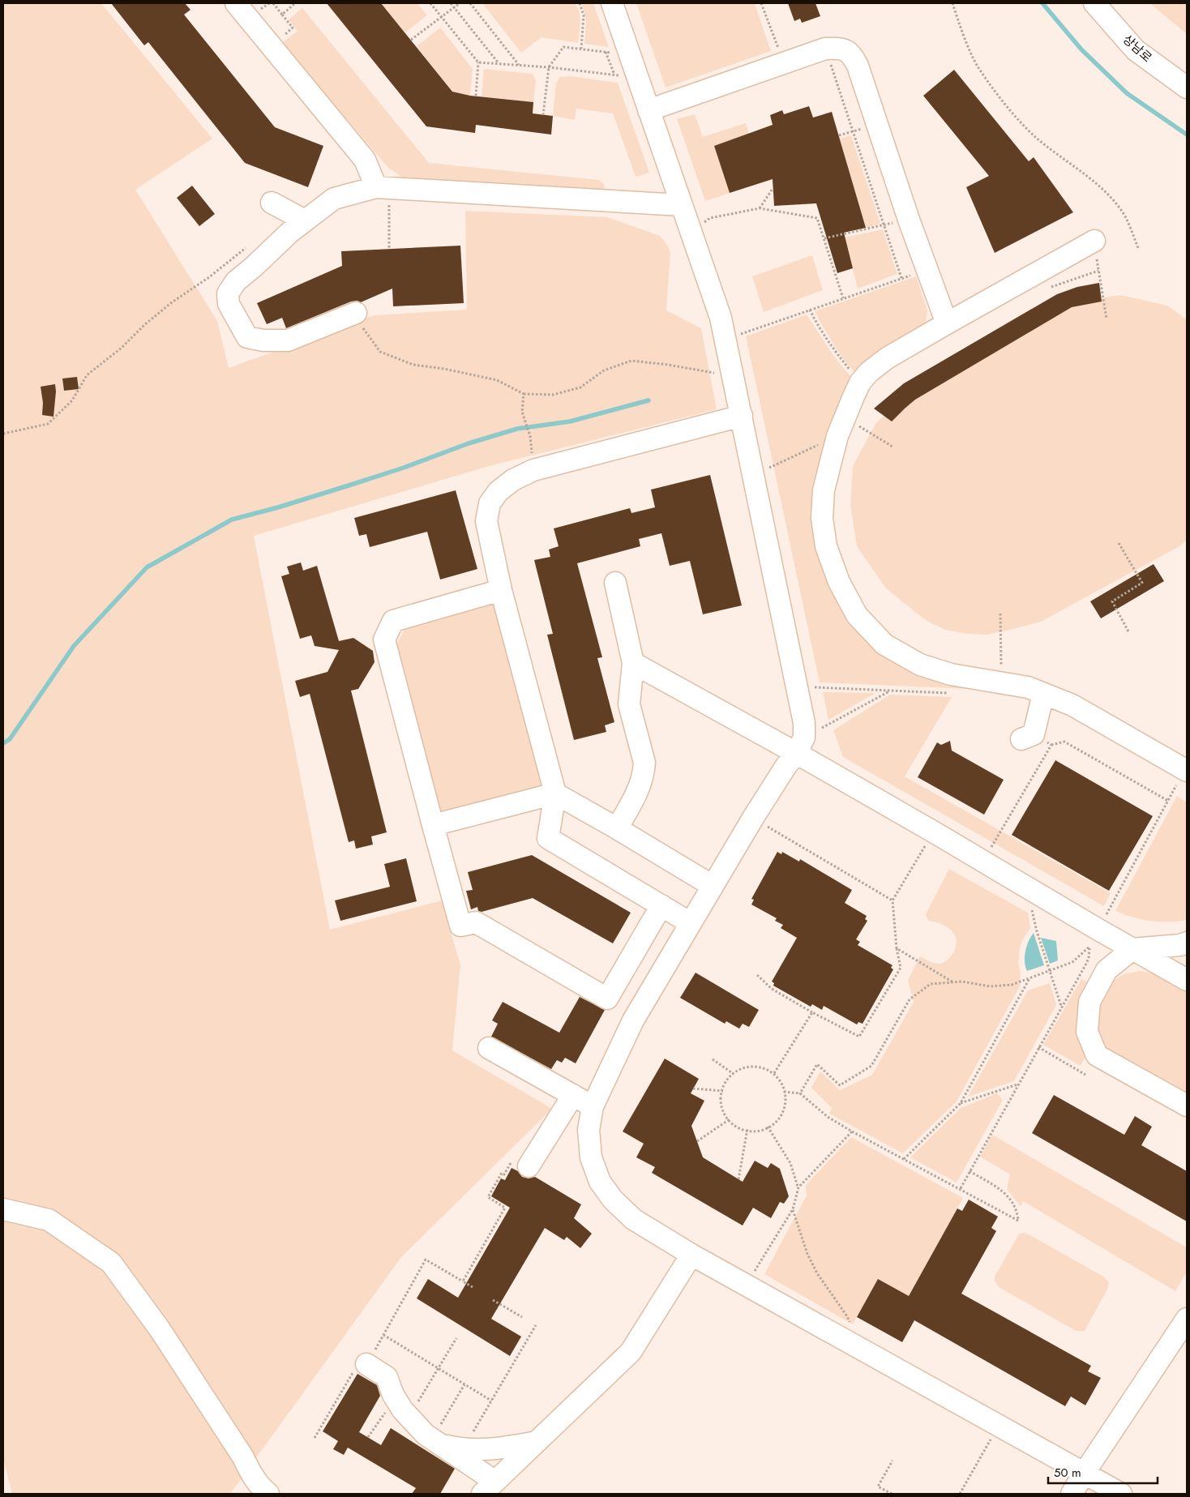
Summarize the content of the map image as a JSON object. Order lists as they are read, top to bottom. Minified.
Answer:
{"streets":{"street":["상남로"]},"scale_bar":"50 m"}
